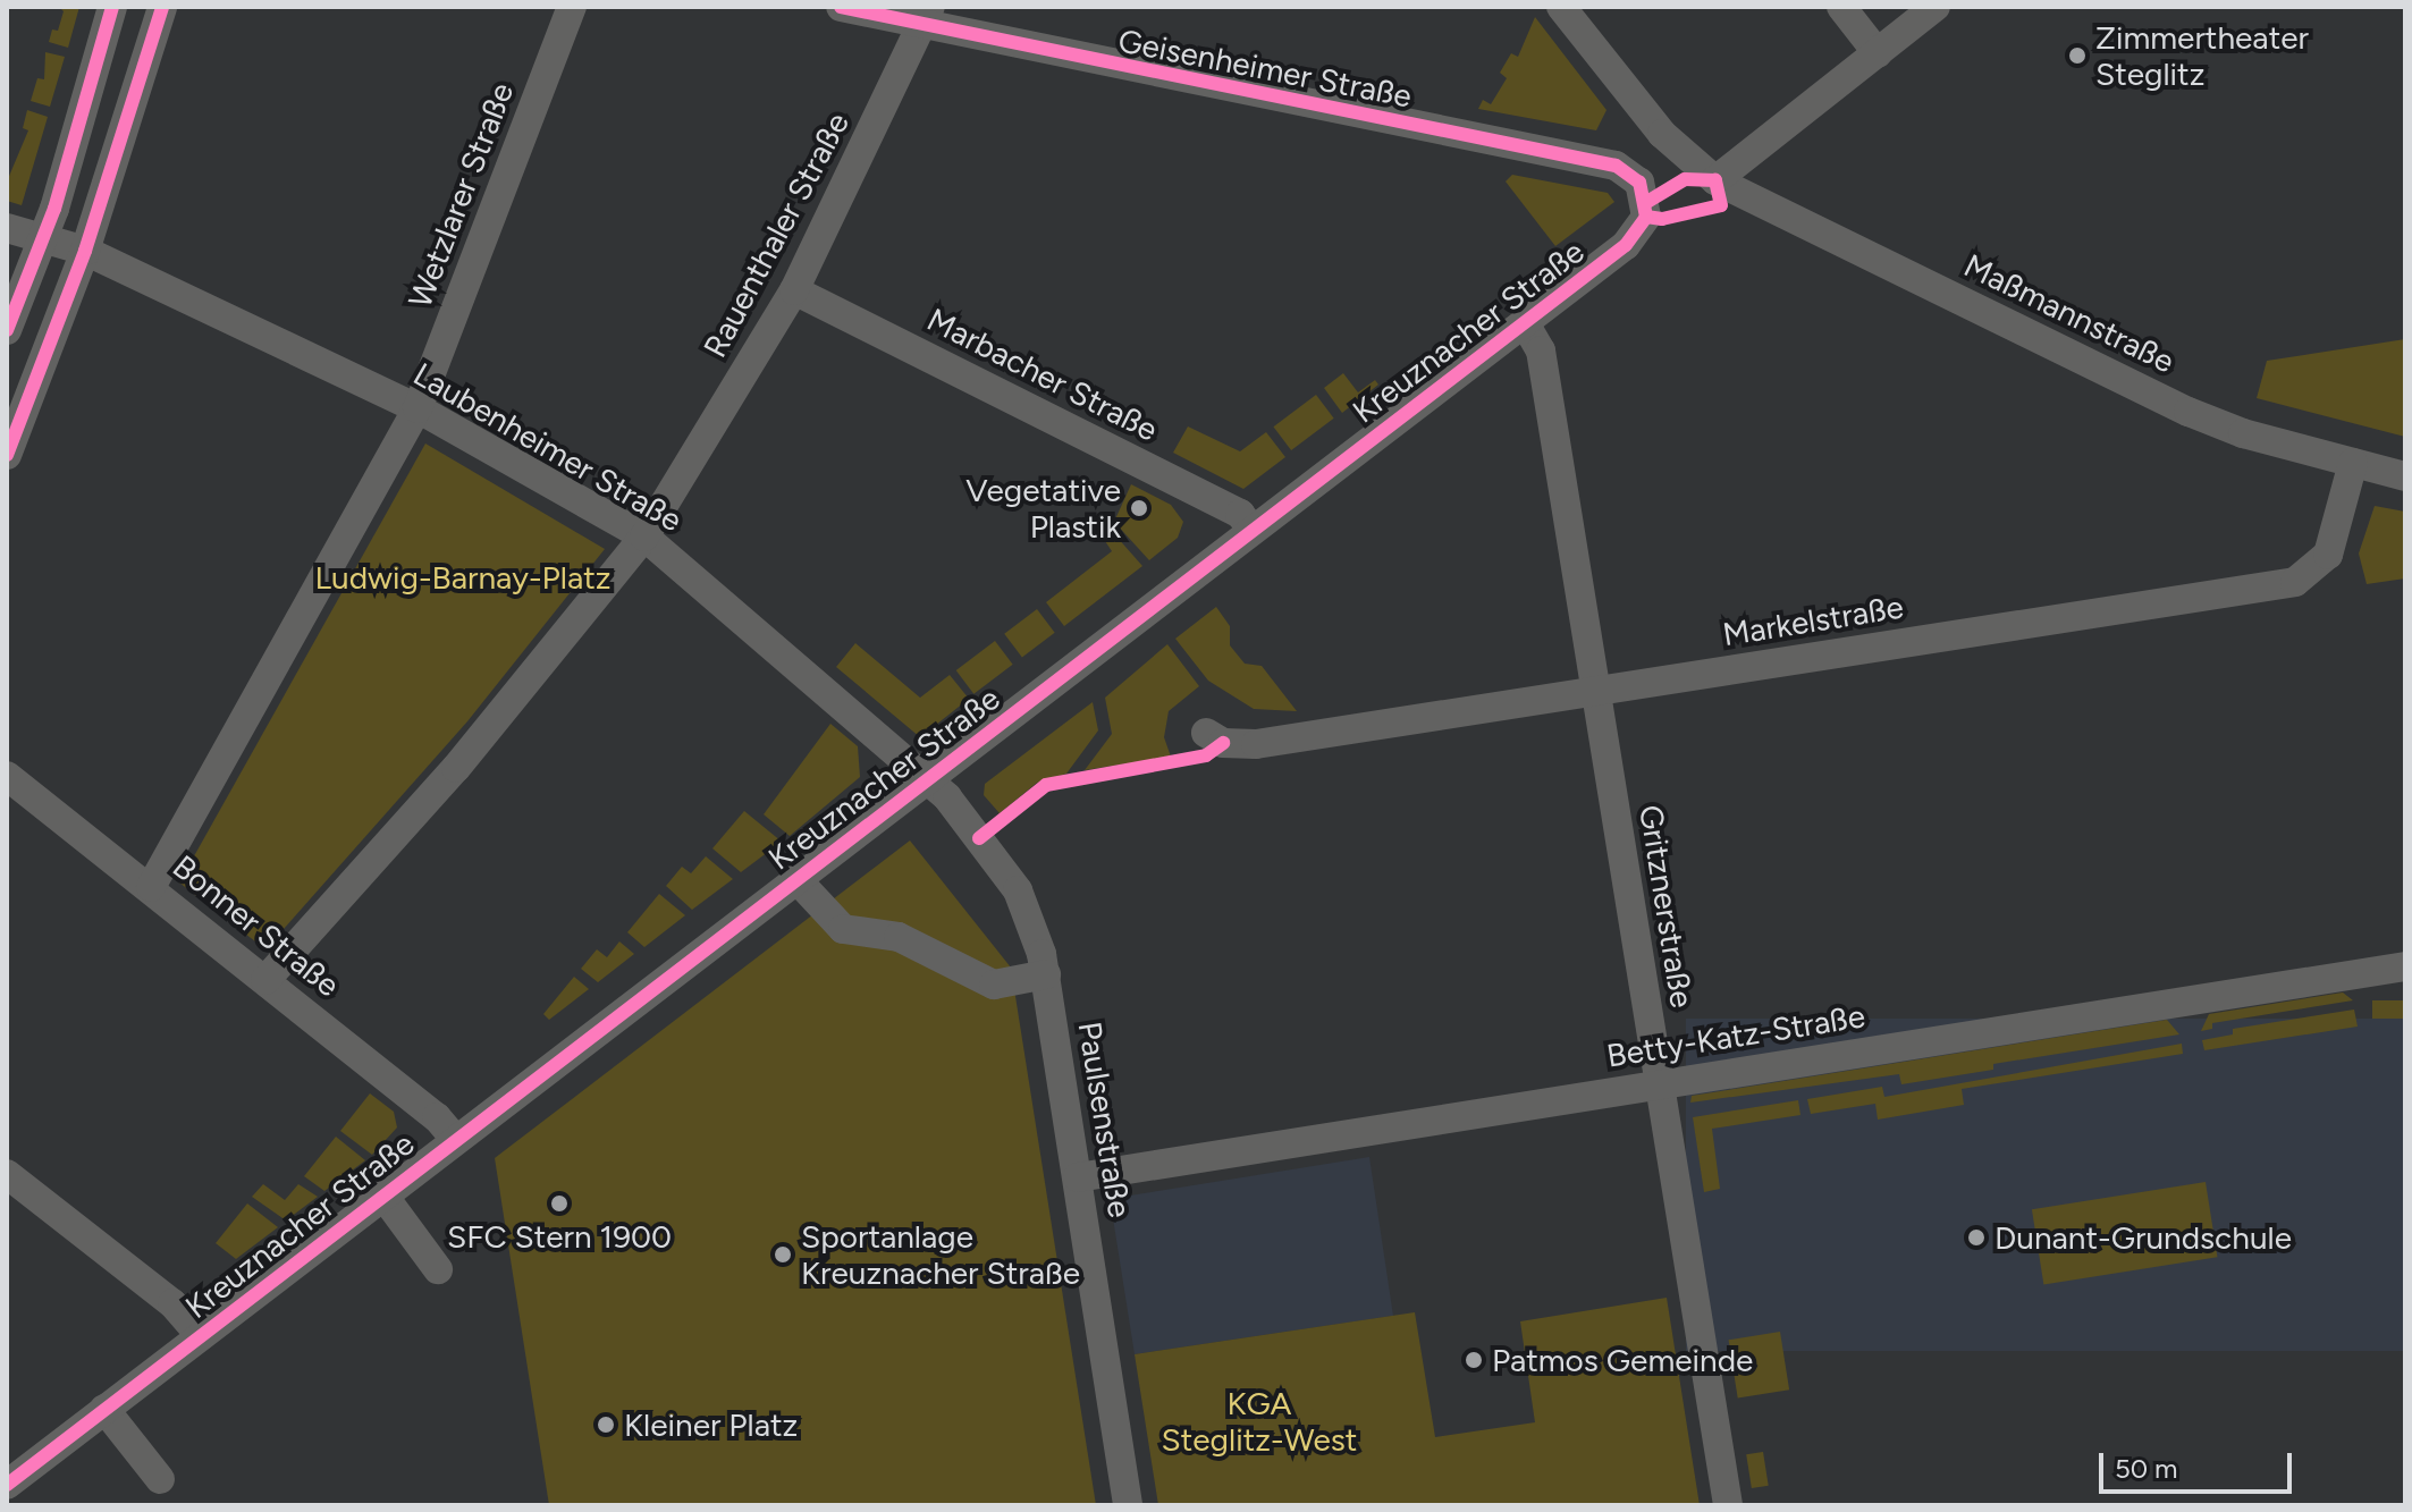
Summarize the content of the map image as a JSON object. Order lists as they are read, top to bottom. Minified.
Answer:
{"streets":{"street":["Geisenheimer Straße","Wetzlarer Straße","Rauenthaler Straße","Maßmannstraße","Kreuznacher Straße","Marbacher Straße","Laubenheimer Straße","Markelstraße","Gritznerstraße","Bonner Straße","Betty-Katz-Straße","Paulsenstraße"]},"crossings":[["Geisenheimer Straße","Rauenthaler Straße"],["Geisenheimer Straße","Kreuznacher Straße"],["Wetzlarer Straße","Laubenheimer Straße"],["Rauenthaler Straße","Marbacher Straße"],["Rauenthaler Straße","Laubenheimer Straße"],["Maßmannstraße","Markelstraße"],["Kreuznacher Straße","Marbacher Straße"],["Kreuznacher Straße","Laubenheimer Straße"],["Kreuznacher Straße","Gritznerstraße"],["Kreuznacher Straße","Bonner Straße"],["Kreuznacher Straße","Paulsenstraße"],["Laubenheimer Straße","Paulsenstraße"],["Markelstraße","Gritznerstraße"],["Gritznerstraße","Betty-Katz-Straße"],["Betty-Katz-Straße","Paulsenstraße"]],"parks":["Ludwig-Barnay-Platz","KGA Steglitz-West"],"places":["Zimmertheater Steglitz","Vegetative Plastik","SFC Stern 1900","Dunant-Grundschule","Sportanlage Kreuznacher Straße","Patmos Gemeinde","Kleiner Platz"],"scale_bar":"50 m"}
